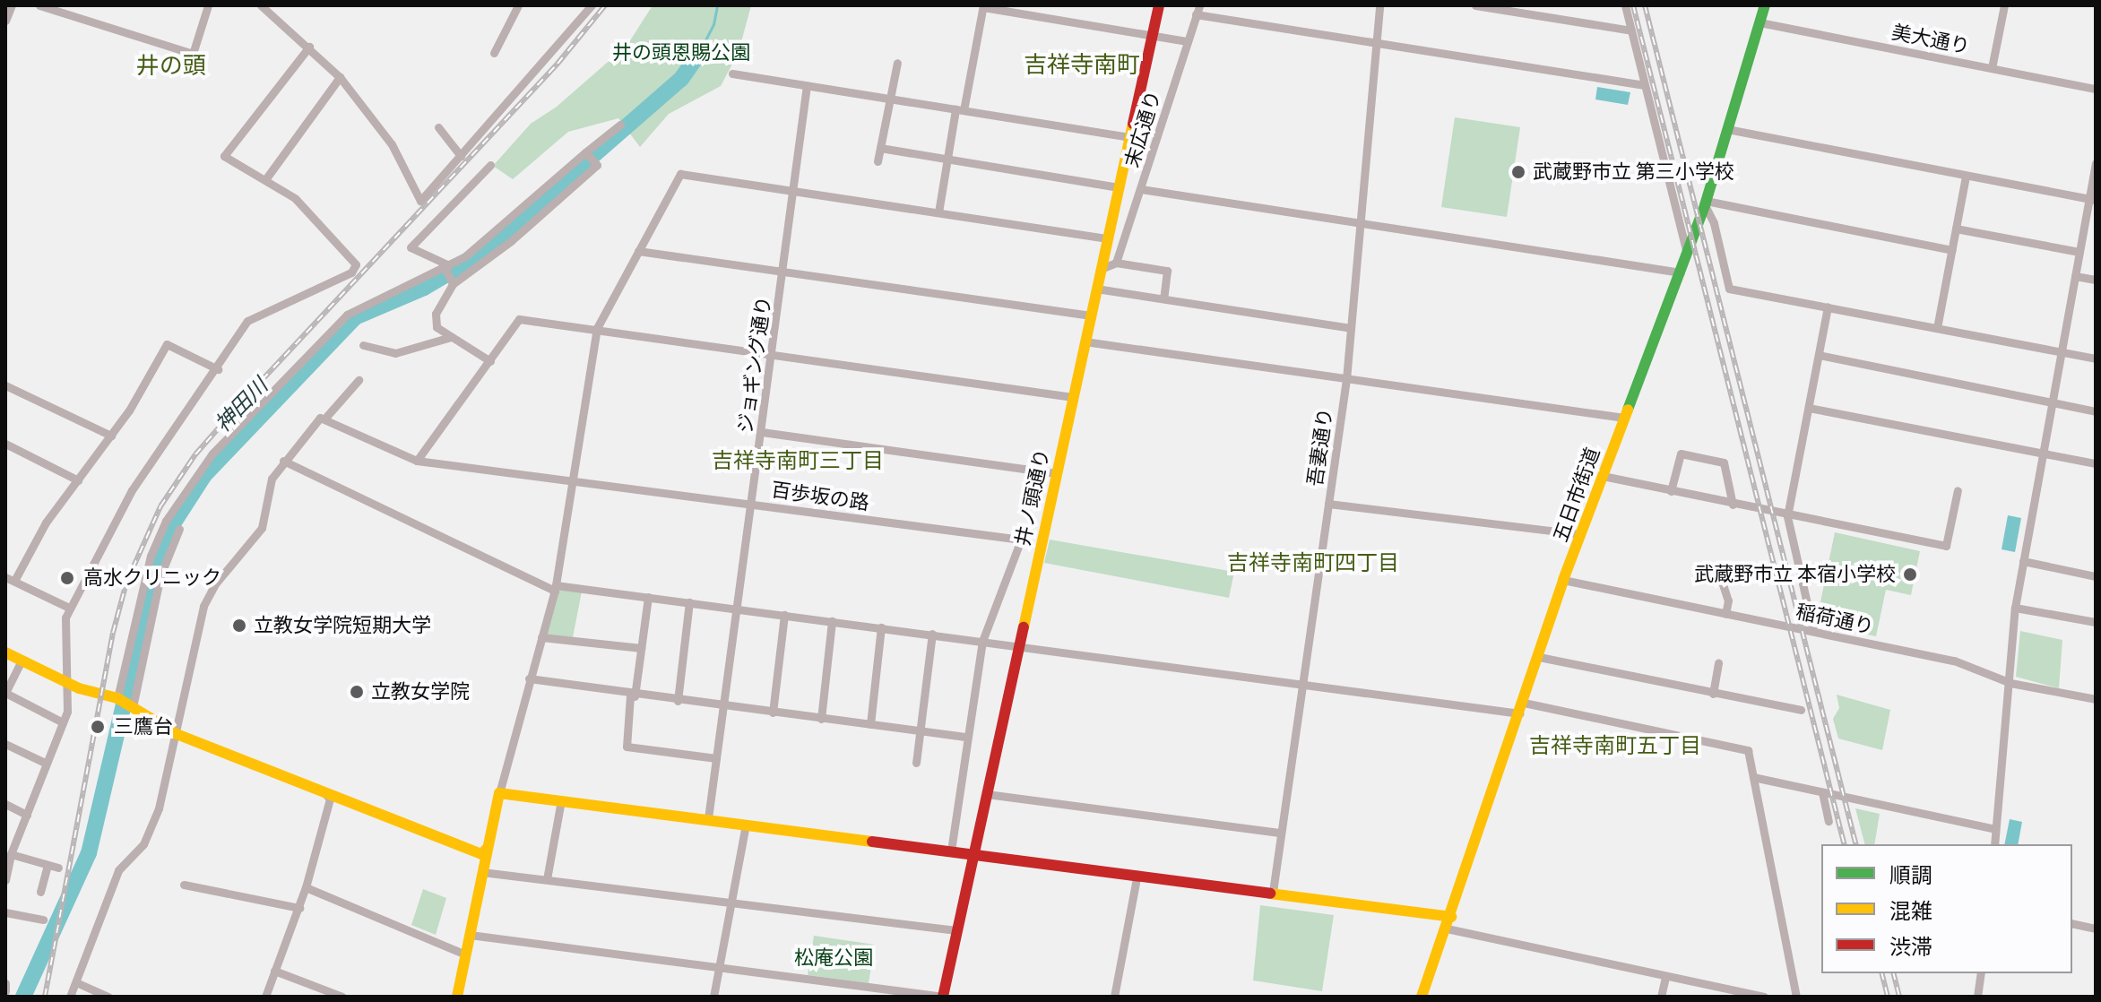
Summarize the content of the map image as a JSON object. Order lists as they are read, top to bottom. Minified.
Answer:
{"streets":{"main road":["五日市街道","井ノ頭通り"],"street":["美大通り","末広通り","ジョギング通り","吾妻通り","百歩坂の路","稲荷通り"]},"crossings":[["美大通り","五日市街道"],["ジョギング通り","百歩坂の路"],["五日市街道","稲荷通り"]],"districts":["吉祥寺南町","井の頭","吉祥寺南町三丁目","吉祥寺南町四丁目","吉祥寺南町五丁目"],"water":["神田川"],"parks":["井の頭恩賜公園","松庵公園"],"places":["武蔵野市立 第三小学校","武蔵野市立 本宿小学校","高水クリニック","立教女学院短期大学","立教女学院","三鷹台"],"legend":["順調","混雑","渋滞"]}
